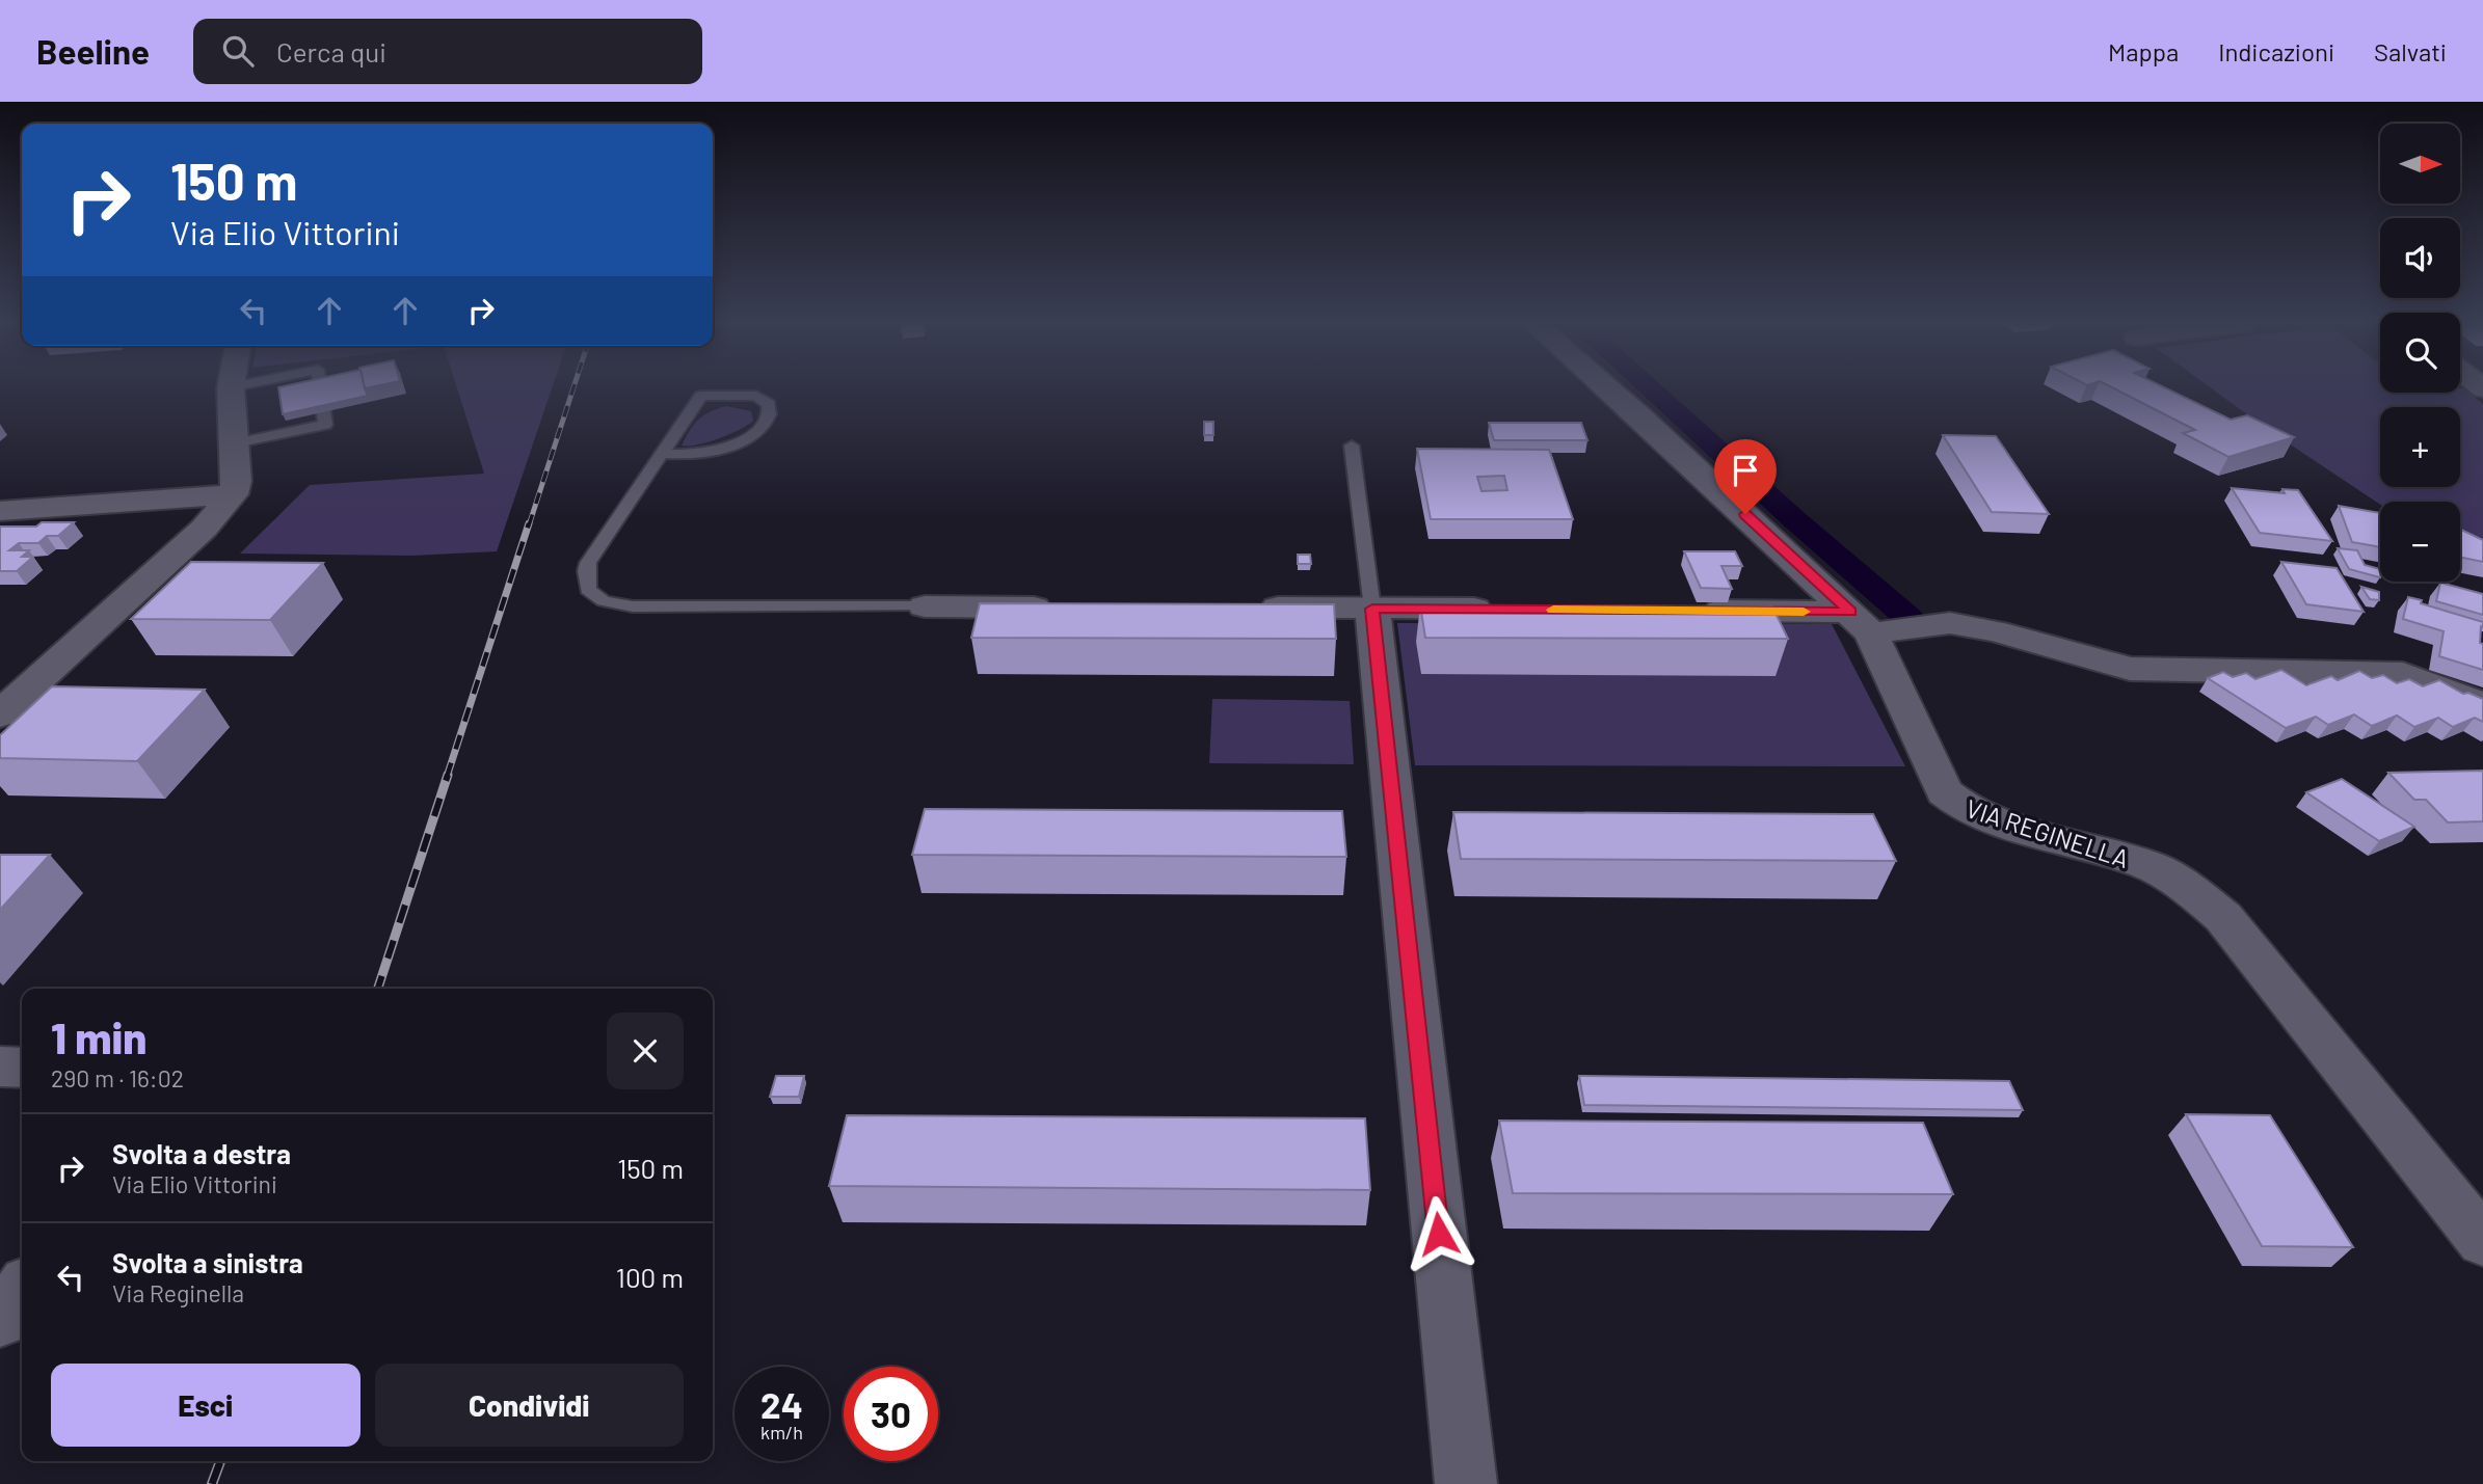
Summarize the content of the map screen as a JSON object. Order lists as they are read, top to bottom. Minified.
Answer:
{"streets":{"street":["VIA REGINELLA"]},"north":"right","page":{"header":"Beeline","search":"Cerca qui","nav":["Mappa","Indicazioni","Salvati"],"map_buttons":["+","−"],"turn":["150 m","Via Elio Vittorini"],"heading":["1 min","290 m · 16:02"],"list":[{"name":"Svolta a destra","note":"Via Elio Vittorini","value":"150 m"},{"name":"Svolta a sinistra","note":"Via Reginella","value":"100 m"}],"buttons":["Esci","Condividi"],"speed":"24 km/h","limit":"30"}}
